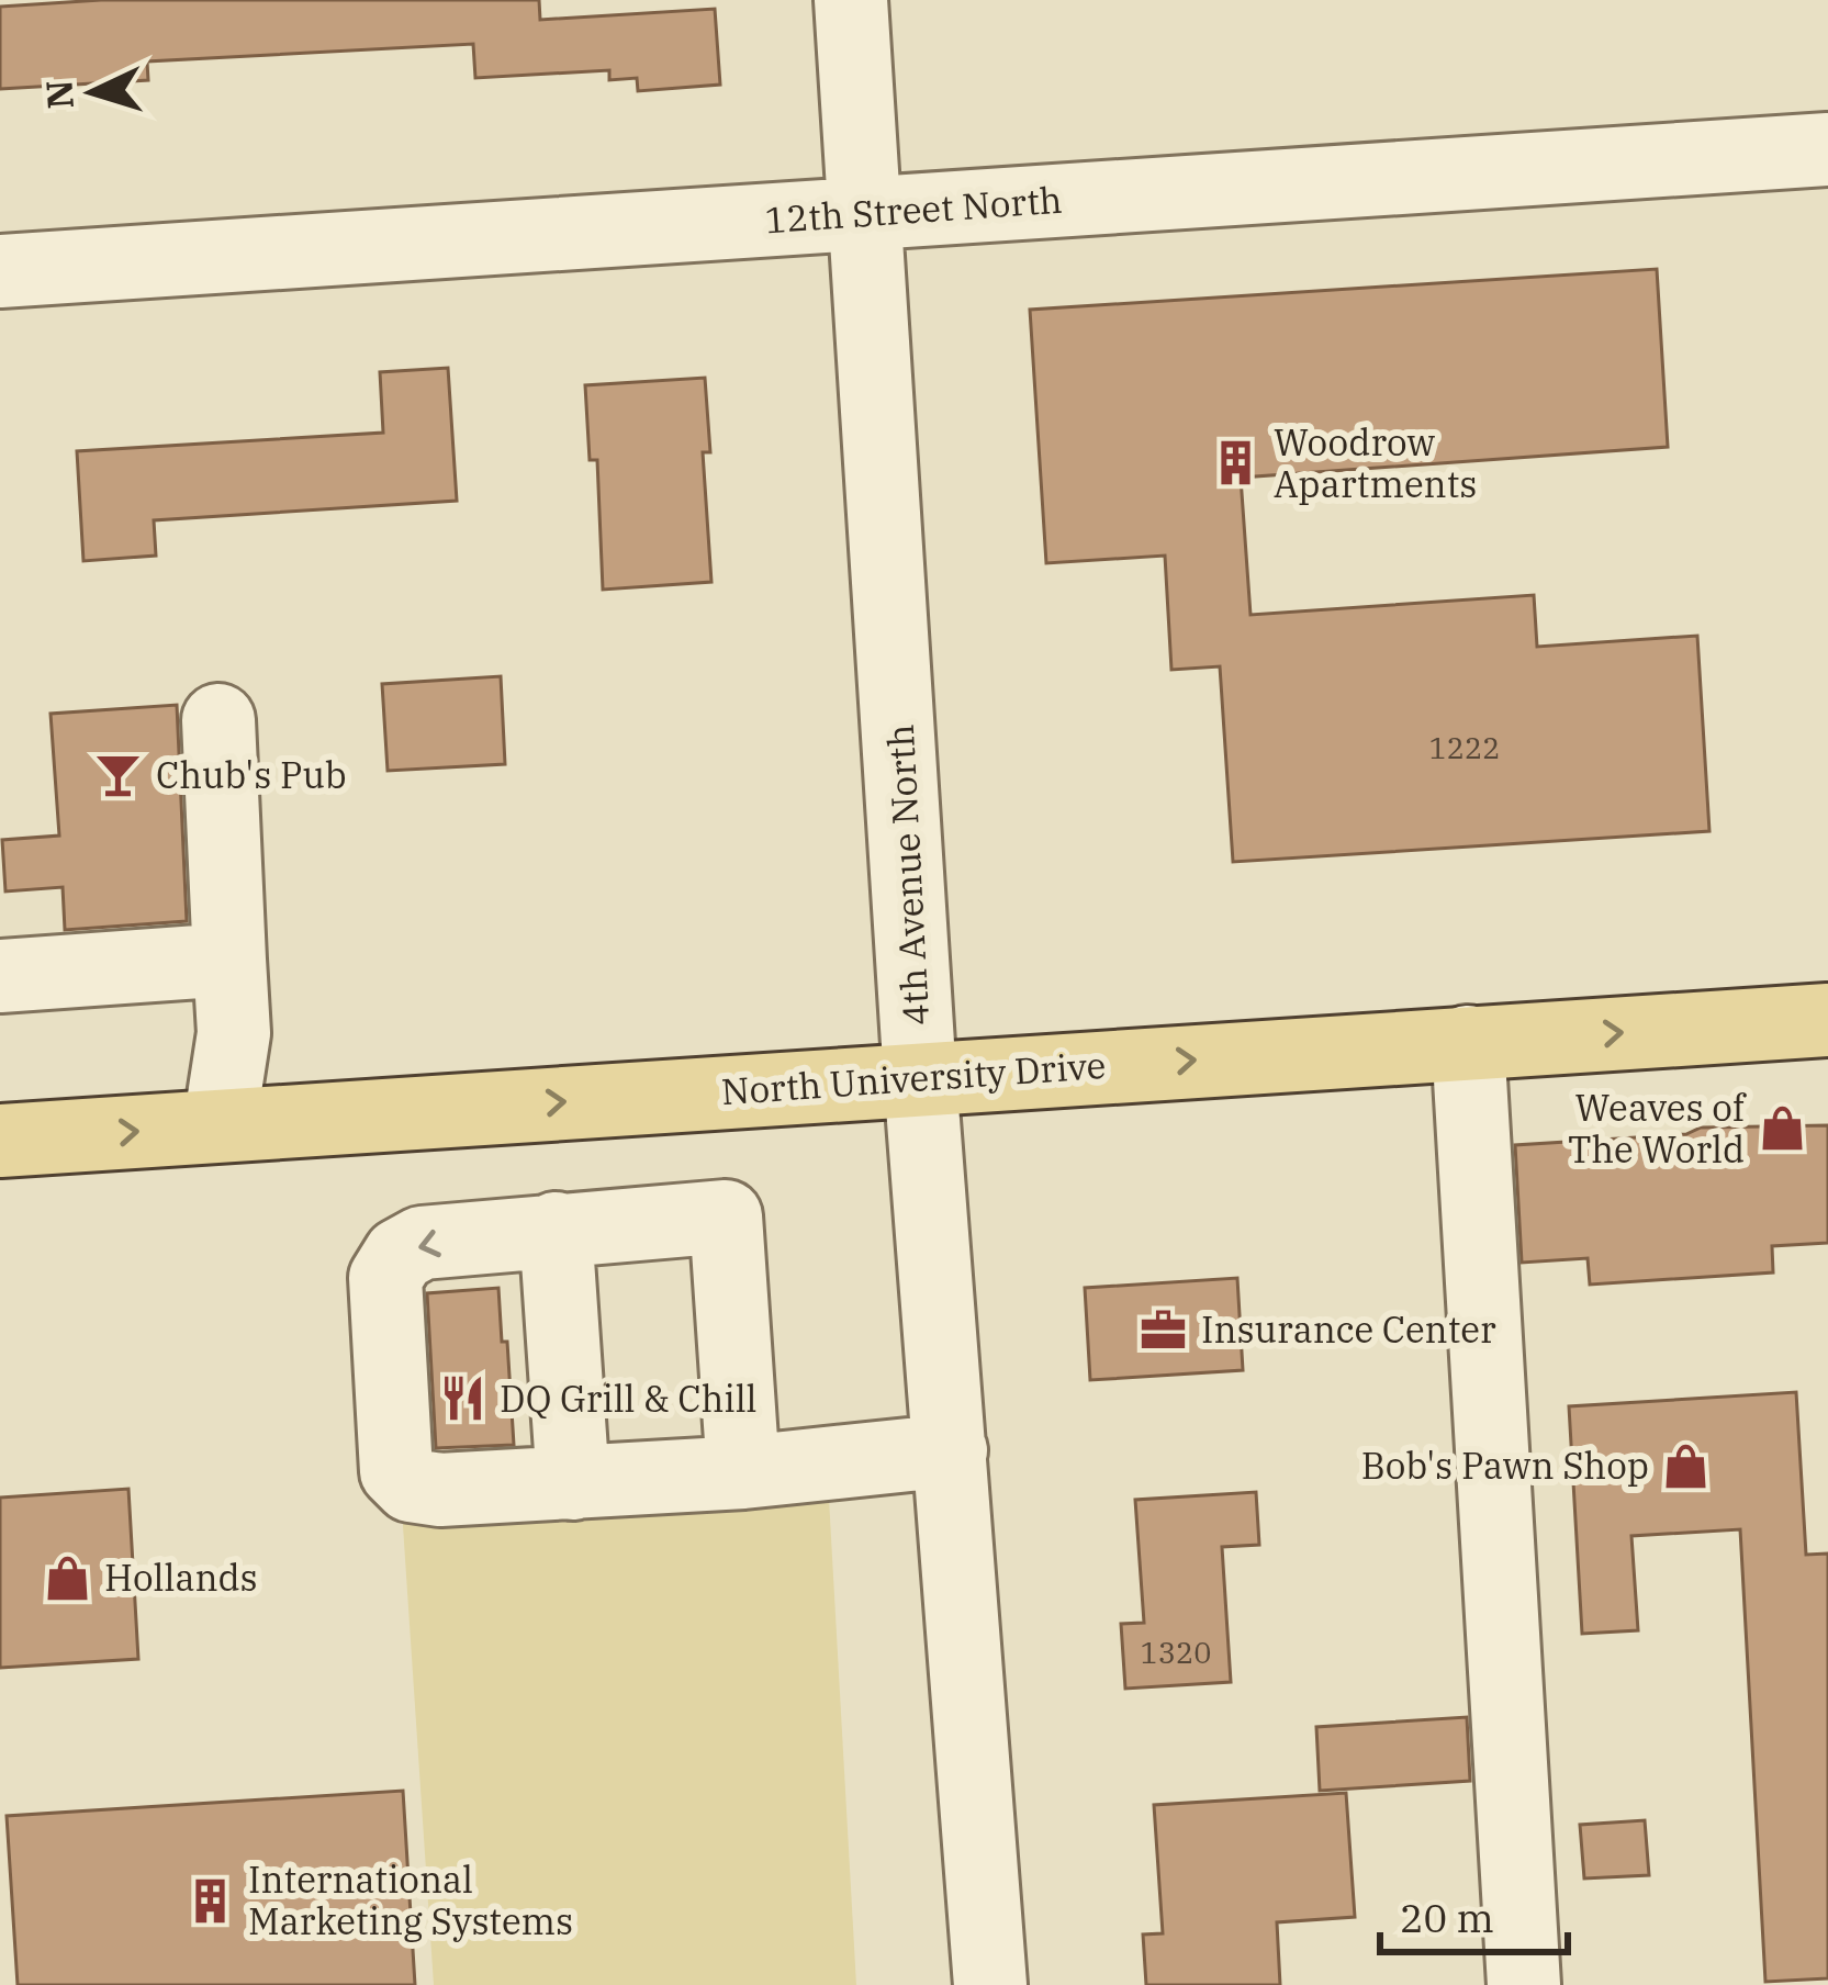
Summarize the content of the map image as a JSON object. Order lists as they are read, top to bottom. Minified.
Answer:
{"streets":{"main road":["North University Drive"],"street":["12th Street North","4th Avenue North"]},"crossings":[["12th Street North","4th Avenue North"],["4th Avenue North","North University Drive"]],"one_way":["North University Drive"],"places":{"building":["Woodrow Apartments","International Marketing Systems"],"bar":["Chub's Pub"],"shop":["Weaves of The World","Bob's Pawn Shop","Hollands"],"office":["Insurance Center"],"restaurant":["DQ Grill & Chill"]},"house_numbers":["1222","1320"],"scale_bar":"20 m","north":"left"}
